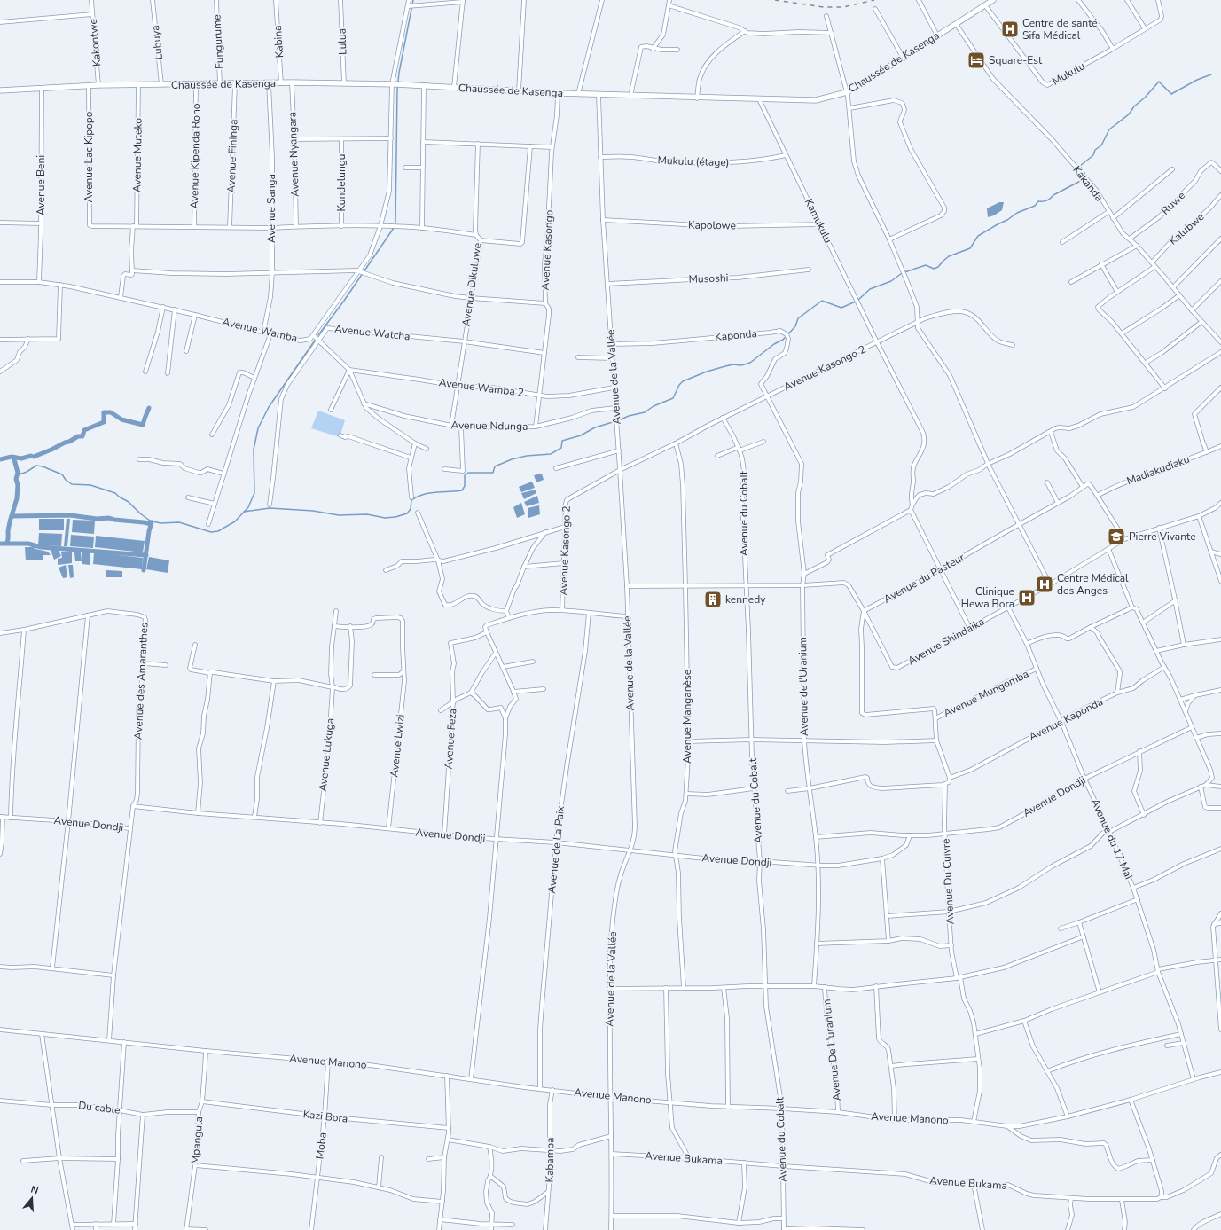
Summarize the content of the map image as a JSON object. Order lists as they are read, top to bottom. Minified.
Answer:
{"streets":{"main road":["Chaussée de Kasenga"],"street":["Fungurume","Kabina","Lulua","Kakontwe","Lubuya","Mukulu","Avenue Nyangara","Avenue Muteko","Avenue Kipenda Roho","Avenue Fininga","Avenue Lac Kipopo","Mukulu (étage)","Kundelungu","Kakanda","Avenue Beni","Ruwe","Avenue Sanga","Kamukulu","Kapolowe","Kalubwe","Avenue Kasongo","Musoshi","Avenue Dikuluwe","Avenue Wamba","Avenue Watcha","Kaponda","Avenue Kasongo 2","Avenue de la Vallée","Avenue Wamba 2","Avenue Ndunga","Madiakudiaku","Avenue du Cobalt","Avenue du Pasteur","Avenue Shindaïka","Avenue des Amaranthes","Avenue de l'Uranium","Avenue Mungomba","Avenue Manganèse","Avenue Kaponda","Avenue Feza","Avenue Lwizi","Avenue Lukuga","Avenue Dondji","Avenue du 17 Mai","Avenue de La Paix","Avenue Du Cuivre","Avenue De L'uranium","Avenue Manono","Du cable","Kazi Bora","Mpangula","Moba","Avenue Bukama","Kabamba"]},"crossings":[["Fungurume","Chaussée de Kasenga"],["Kabina","Chaussée de Kasenga"],["Lulua","Chaussée de Kasenga"],["Kakontwe","Chaussée de Kasenga"],["Lubuya","Chaussée de Kasenga"],["Chaussée de Kasenga","Mukulu"],["Chaussée de Kasenga","Avenue Nyangara"],["Chaussée de Kasenga","Avenue Muteko"],["Chaussée de Kasenga","Avenue Kipenda Roho"],["Chaussée de Kasenga","Avenue Fininga"],["Chaussée de Kasenga","Avenue Lac Kipopo"],["Chaussée de Kasenga","Kakanda"],["Chaussée de Kasenga","Avenue Beni"],["Chaussée de Kasenga","Avenue Sanga"],["Chaussée de Kasenga","Kamukulu"],["Chaussée de Kasenga","Avenue Kasongo"],["Chaussée de Kasenga","Avenue Wamba"],["Chaussée de Kasenga","Avenue de la Vallée"],["Avenue Muteko","Avenue Lac Kipopo"],["Mukulu (étage)","Kamukulu"],["Mukulu (étage)","Avenue de la Vallée"],["Kakanda","Ruwe"],["Kakanda","Kalubwe"],["Avenue Beni","Avenue Wamba"],["Avenue Sanga","Avenue Wamba"],["Kamukulu","Kapolowe"],["Kamukulu","Avenue Kasongo 2"],["Kapolowe","Avenue de la Vallée"],["Avenue Kasongo","Avenue Watcha"],["Avenue Kasongo","Avenue Wamba 2"],["Avenue Kasongo","Avenue Ndunga"],["Musoshi","Avenue de la Vallée"],["Avenue Dikuluwe","Avenue Watcha"],["Avenue Dikuluwe","Avenue Wamba 2"],["Avenue Dikuluwe","Avenue Ndunga"],["Kaponda","Avenue Kasongo 2"],["Kaponda","Avenue de la Vallée"],["Kaponda","Avenue de l'Uranium"],["Avenue Kasongo 2","Avenue de la Vallée"],["Avenue Kasongo 2","Avenue du Cobalt"],["Avenue Kasongo 2","Avenue de l'Uranium"],["Avenue Kasongo 2","Avenue Manganèse"],["Avenue de la Vallée","Avenue Wamba 2"],["Avenue de la Vallée","Avenue Ndunga"],["Avenue de la Vallée","Avenue Dondji"],["Avenue de la Vallée","Avenue Manono"],["Avenue de la Vallée","Avenue Bukama"],["Avenue du Cobalt","Avenue Dondji"],["Avenue du Cobalt","Avenue Manono"],["Avenue du Cobalt","Avenue Bukama"],["Avenue du Pasteur","Avenue Shindaïka"],["Avenue Shindaïka","Avenue du 17 Mai"],["Avenue des Amaranthes","Avenue Dondji"],["Avenue de l'Uranium","Avenue Dondji"],["Avenue Mungomba","Avenue du 17 Mai"],["Avenue Manganèse","Avenue Dondji"],["Avenue Kaponda","Avenue du 17 Mai"],["Avenue Feza","Avenue Dondji"],["Avenue Lwizi","Avenue Dondji"],["Avenue Lukuga","Avenue Dondji"],["Avenue Dondji","Avenue du 17 Mai"],["Avenue Dondji","Avenue de La Paix"],["Avenue Dondji","Avenue Du Cuivre"],["Avenue du 17 Mai","Avenue Manono"],["Avenue de La Paix","Avenue Manono"],["Avenue Du Cuivre","Avenue Manono"],["Avenue De L'uranium","Avenue Manono"],["Avenue Manono","Mpangula"],["Avenue Manono","Moba"],["Avenue Manono","Kabamba"],["Du cable","Mpangula"],["Kazi Bora","Mpangula"],["Kazi Bora","Moba"]],"places":{"hospital":["Centre de santé Sifa Médical","Centre Médical des Anges","Clinique Hewa Bora"],"hotel":["Square-Est"],"school or university":["Pierre Vivante"],"building":["kennedy"]},"north":"top"}
